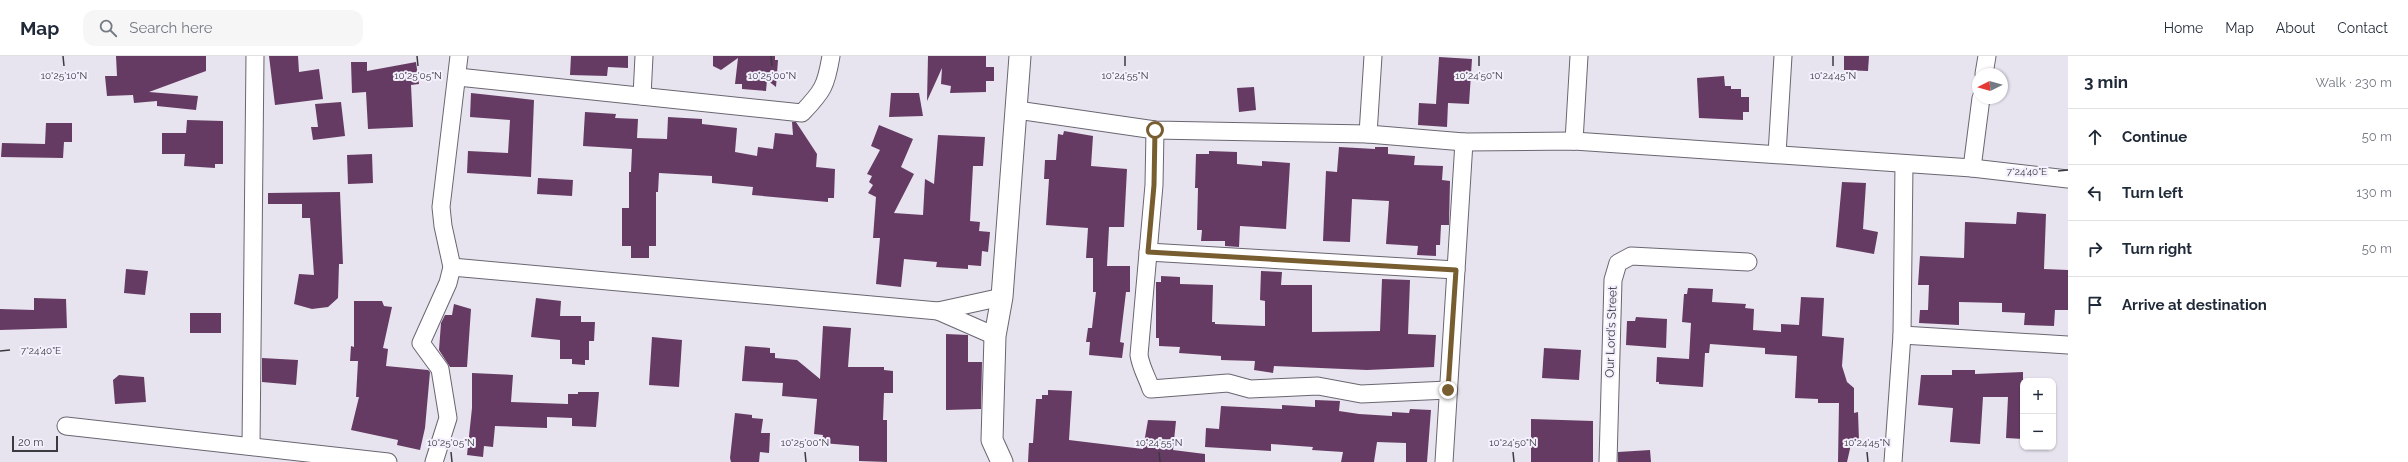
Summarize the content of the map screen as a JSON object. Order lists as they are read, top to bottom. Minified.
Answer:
{"streets":{"street":["Our Lord’s Street"]},"scale_bar":"20 m","north":"left","page":{"header":"Map","search":"Search here","nav":["Home","Map","About","Contact"],"heading":["3 min","Walk · 230 m"],"list":[["Continue","50 m"],["Turn left","130 m"],["Turn right","50 m"],"Arrive at destination"],"map_buttons":["+","−"],"scale":"20 m"},"coordinates":["10°25'10\"N","10°25'05\"N","10°25'00\"N","10°24'55\"N","10°24'50\"N","10°24'45\"N","7°24'40\"E"]}
